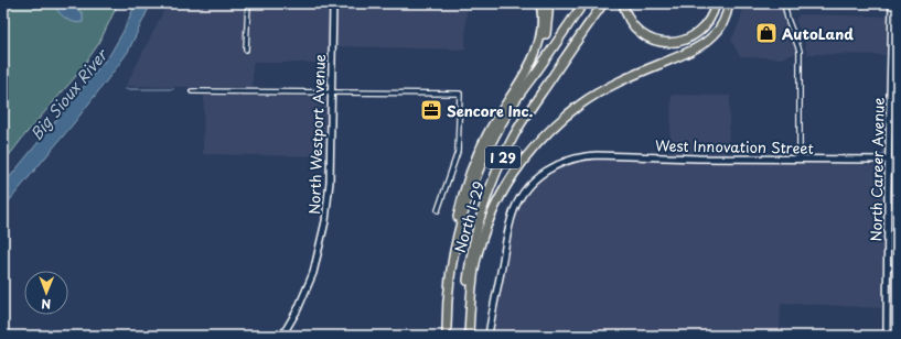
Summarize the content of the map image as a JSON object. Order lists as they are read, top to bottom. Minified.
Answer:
{"streets":{"highway":["I 29","North I-29"],"street":["North Westport Avenue","West Innovation Street","North Career Avenue"]},"crossings":[["West Innovation Street","North Career Avenue"]],"water":["Big Sioux River"],"places":{"shop":["AutoLand"],"office":["Sencore Inc."]},"north":"bottom"}
